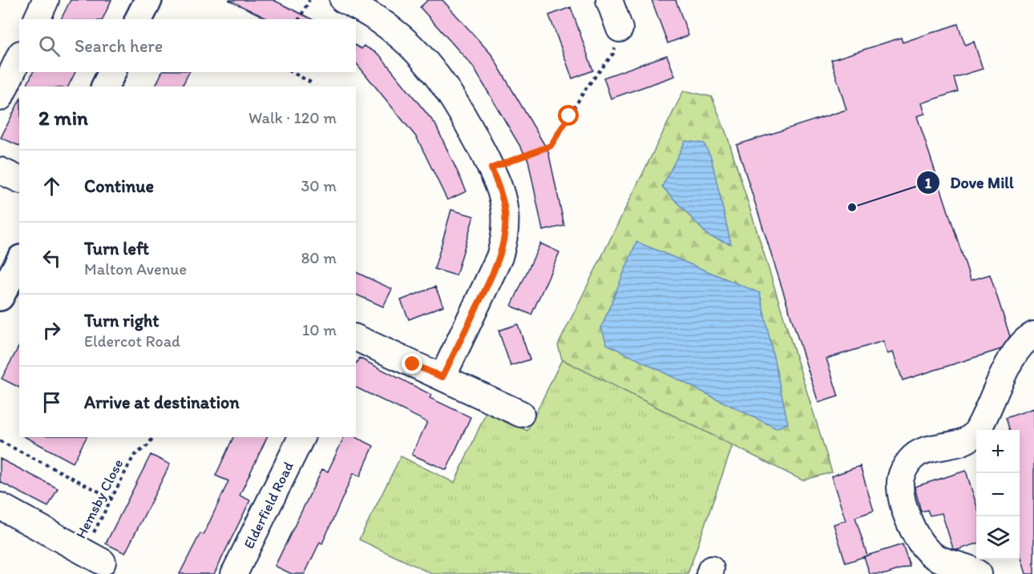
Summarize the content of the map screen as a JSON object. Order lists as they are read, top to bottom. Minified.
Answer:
{"streets":{"street":["Elderfield Road"],"path":["Hemsby Close"]},"places":["Dove Mill"],"page":{"search":"Search here","heading":["2 min","Walk · 120 m"],"list":[["Continue","30 m"],["Turn left","Malton Avenue","80 m"],["Turn right","Eldercot Road","10 m"],"Arrive at destination"],"map_buttons":["+","−"]}}
